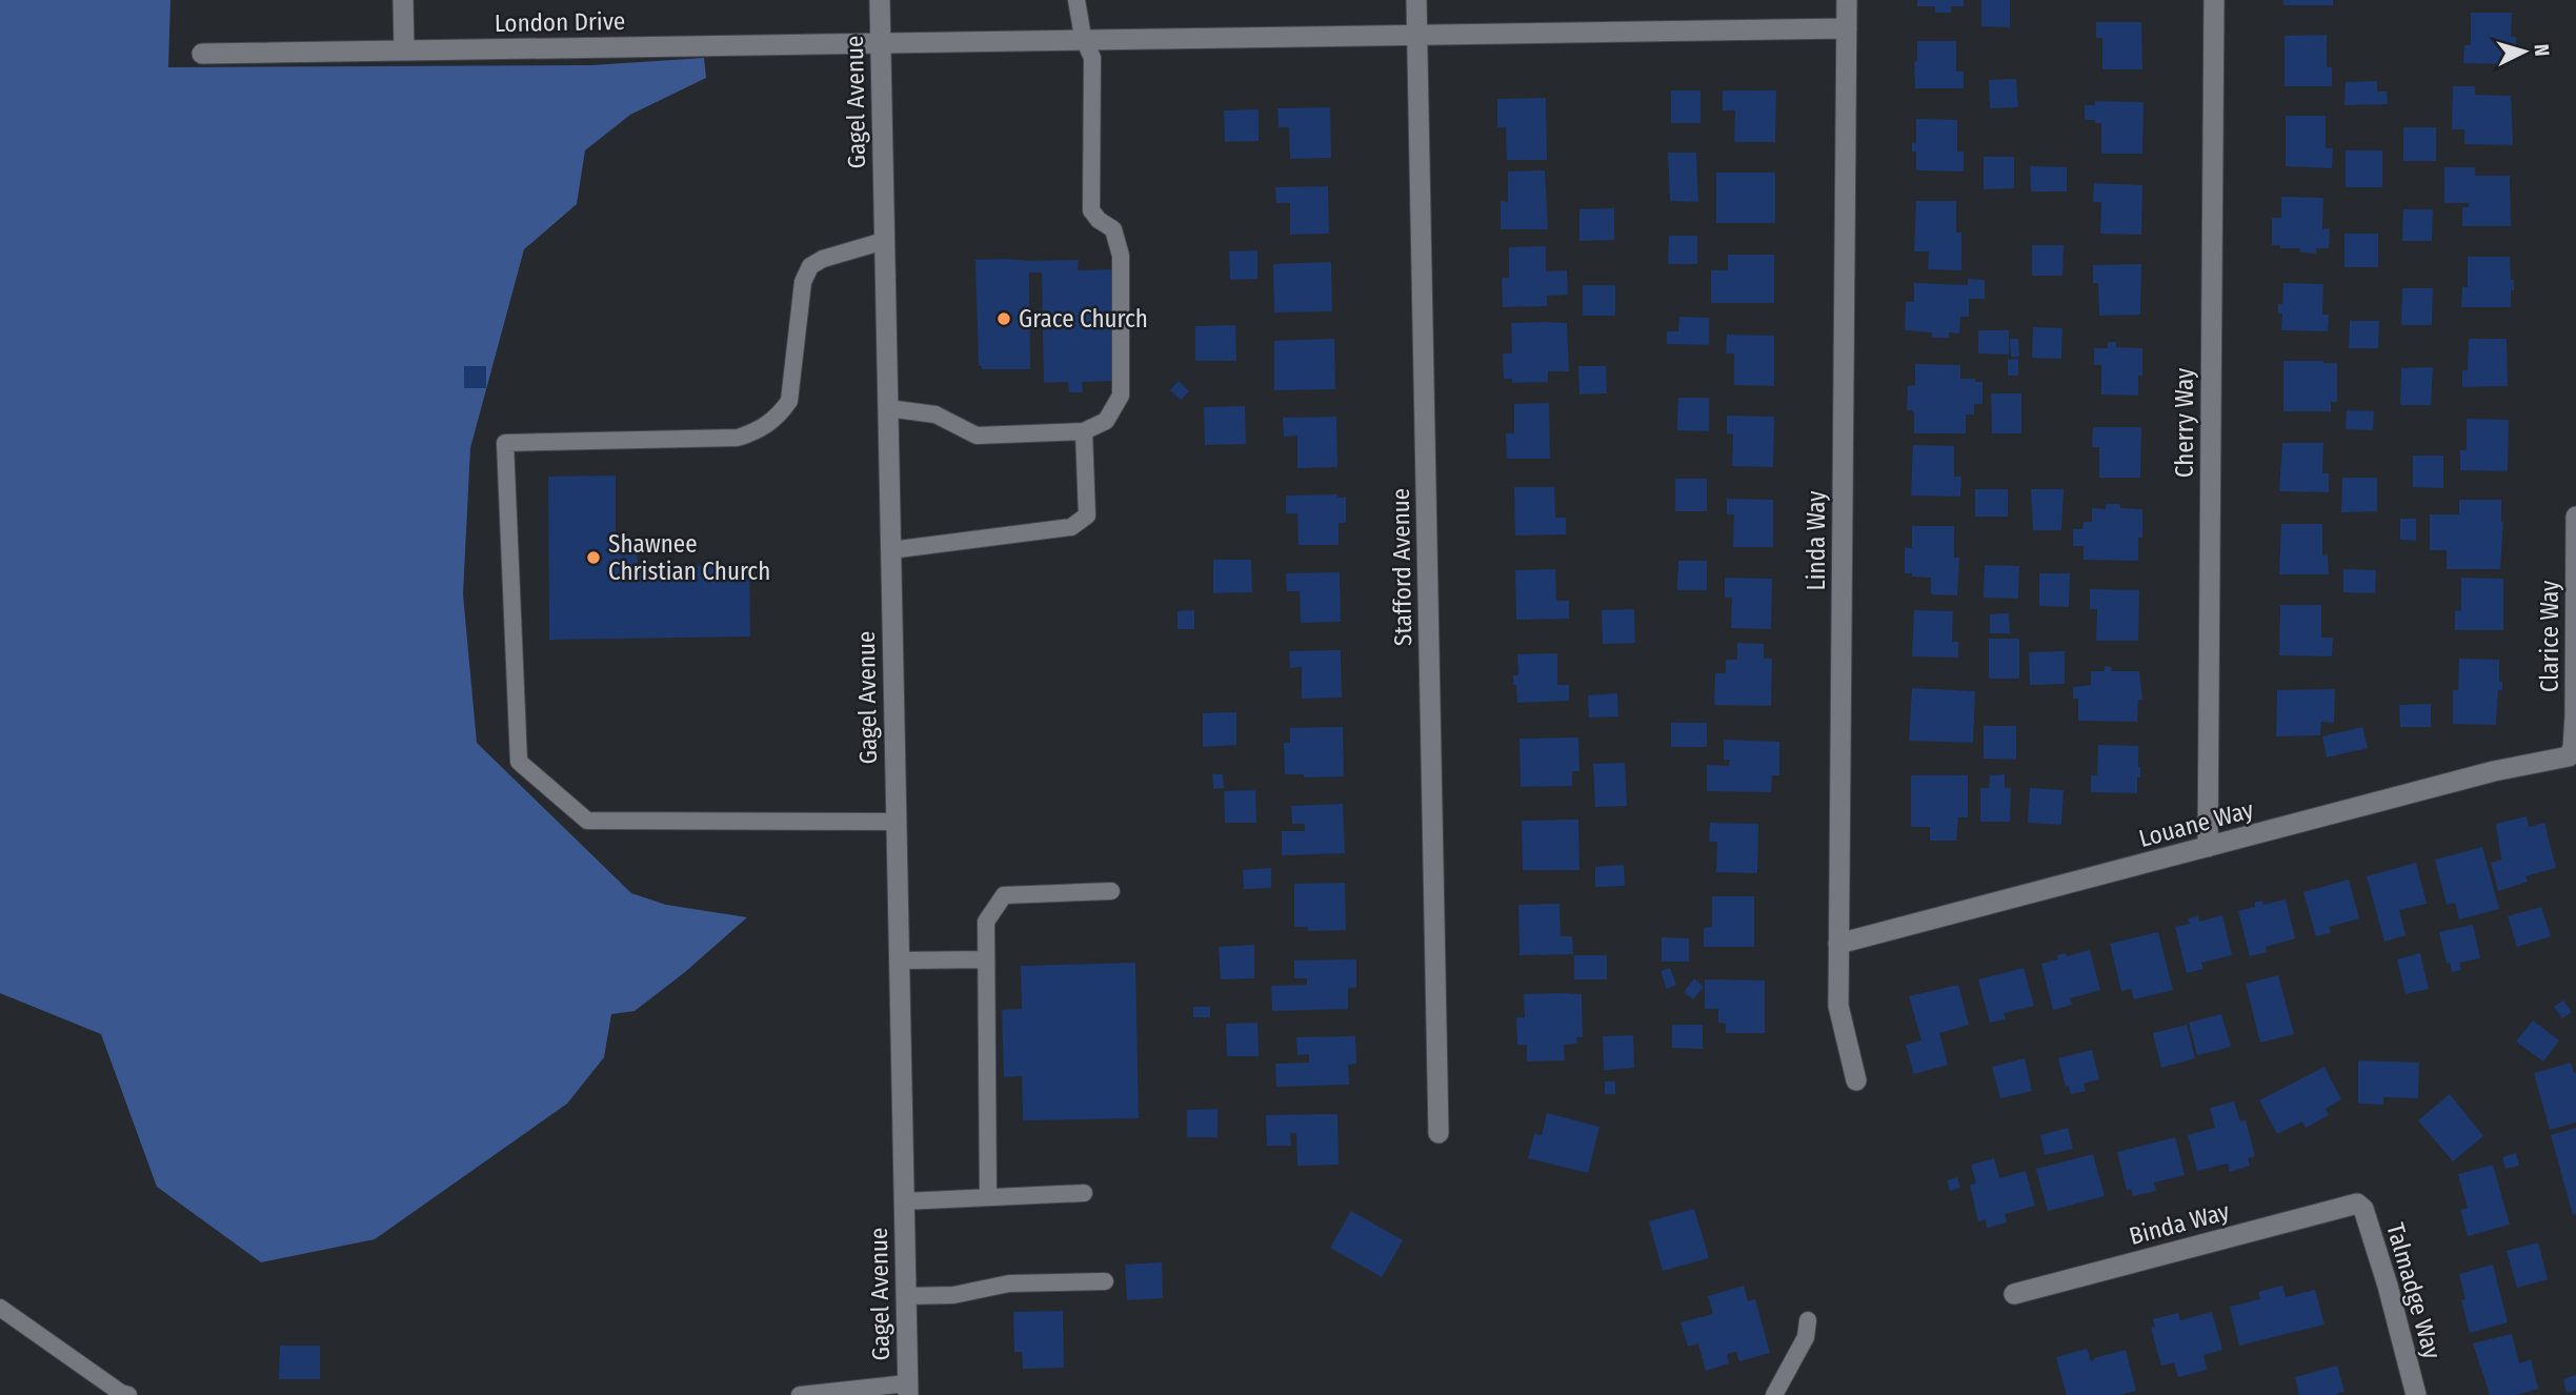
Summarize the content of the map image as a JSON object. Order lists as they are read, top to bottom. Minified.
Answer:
{"streets":{"street":["London Drive","Gagel Avenue","Cherry Way","Linda Way","Stafford Avenue","Clarice Way","Louane Way","Binda Way","Talmadge Way"]},"crossings":[["London Drive","Gagel Avenue"],["London Drive","Linda Way"],["London Drive","Stafford Avenue"],["Cherry Way","Louane Way"],["Linda Way","Louane Way"],["Clarice Way","Louane Way"],["Binda Way","Talmadge Way"]],"places":["Grace Church","Shawnee Christian Church"],"north":"right"}
